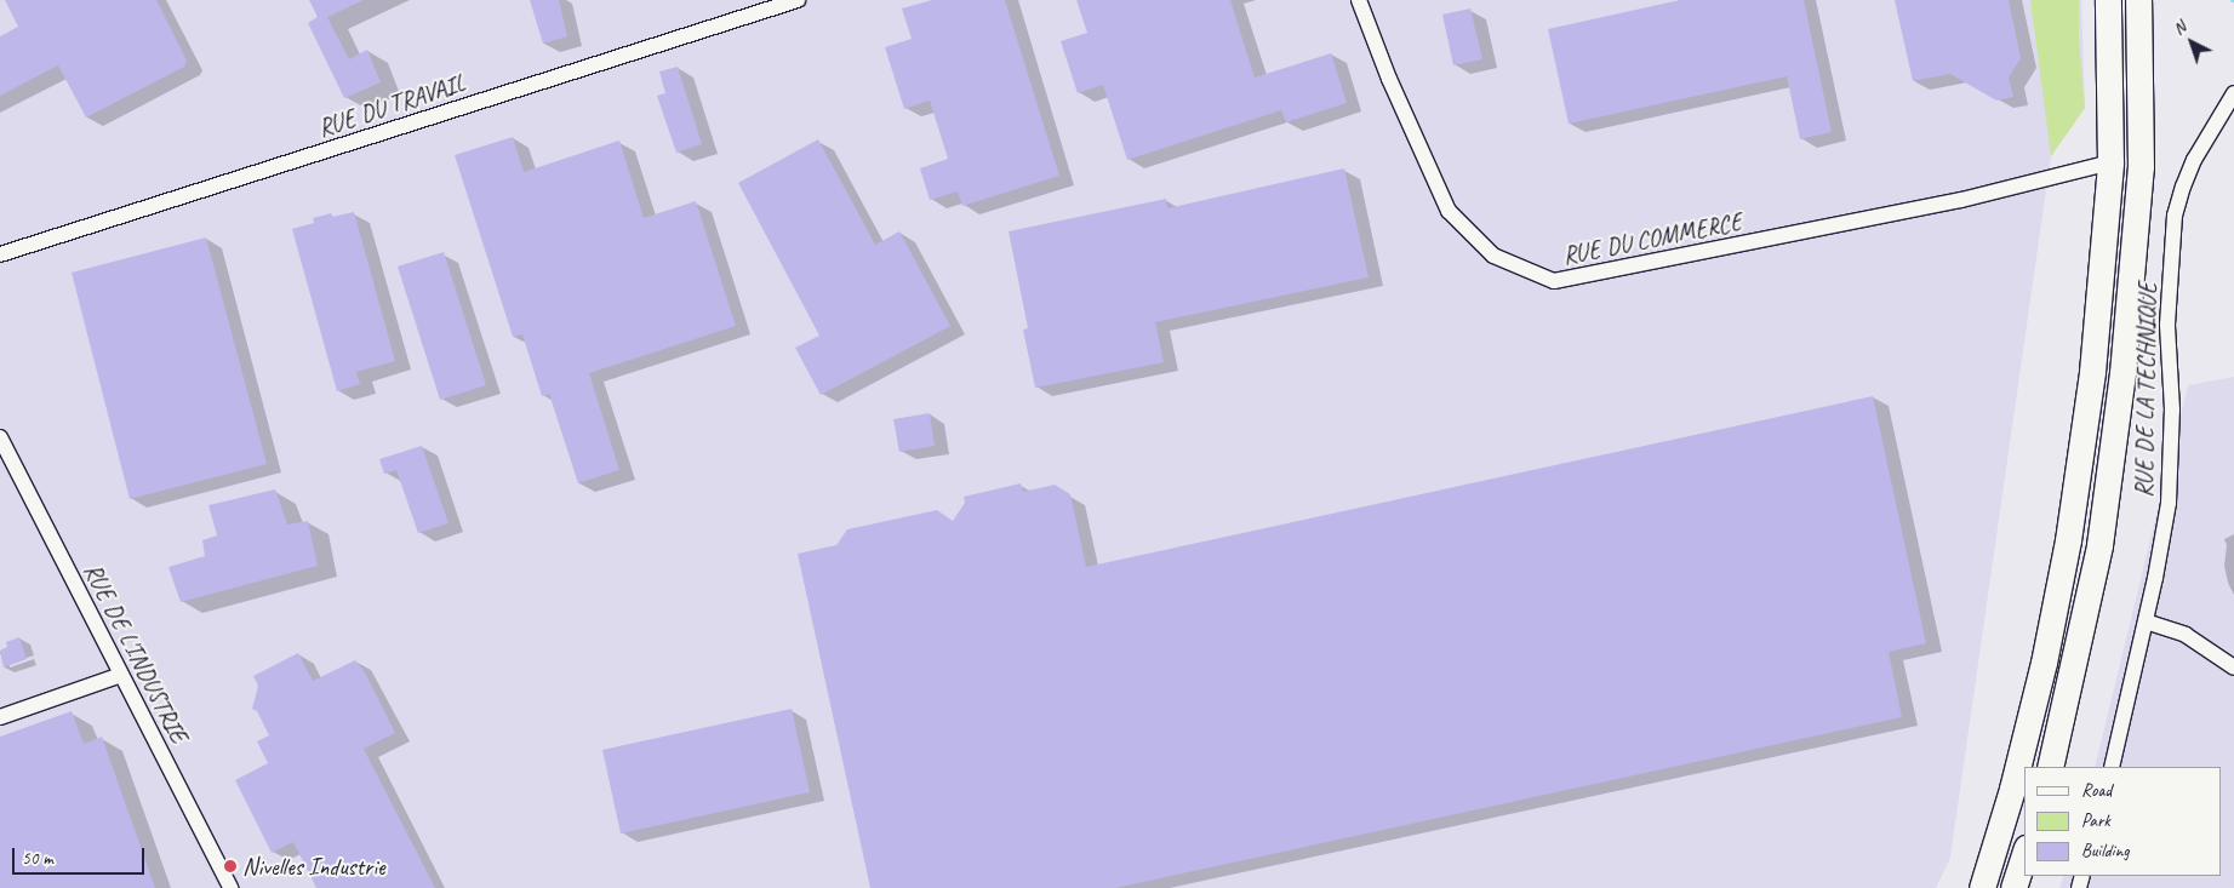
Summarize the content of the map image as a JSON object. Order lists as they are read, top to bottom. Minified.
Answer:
{"streets":{"street":["RUE DU TRAVAIL","RUE DU COMMERCE","RUE DE LA TECHNIQUE","RUE DE L'INDUSTRIE"]},"places":["Nivelles Industrie"],"legend":["Road","Park","Building"],"scale_bar":"50 m","north":"top left"}
